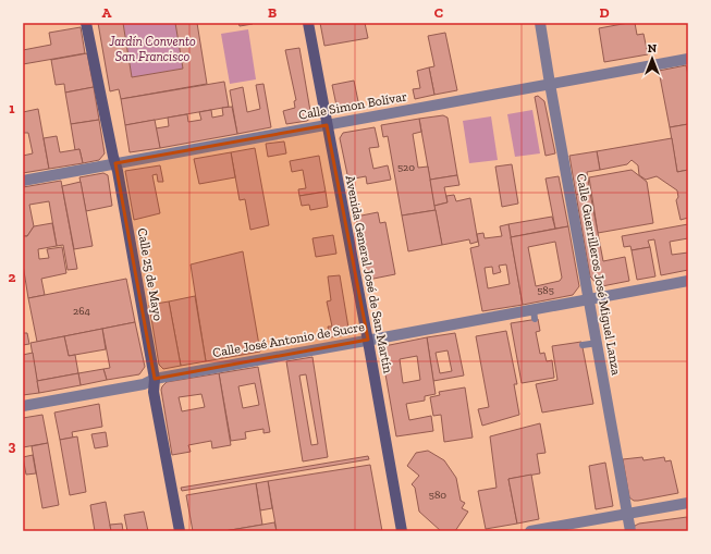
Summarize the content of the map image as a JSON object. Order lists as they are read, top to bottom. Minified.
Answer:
{"streets":{"main road":["Calle 25 de Mayo","Avenida General José de San Martín"],"street":["Calle Simon Bolívar","Calle Guerrilleros José Miguel Lanza","Calle José Antonio de Sucre"]},"crossings":[["Calle Simon Bolívar","Calle 25 de Mayo"],["Calle Simon Bolívar","Avenida General José de San Martín"],["Calle Simon Bolívar","Calle Guerrilleros José Miguel Lanza"],["Calle 25 de Mayo","Calle José Antonio de Sucre"],["Avenida General José de San Martín","Calle José Antonio de Sucre"],["Calle Guerrilleros José Miguel Lanza","Calle José Antonio de Sucre"]],"parks":["Jardín Convento San Francisco"],"house_numbers":["520","585","264","580"],"north":"top","grid":{"columns":["A","B","C","D"],"rows":["1","2","3"]}}
